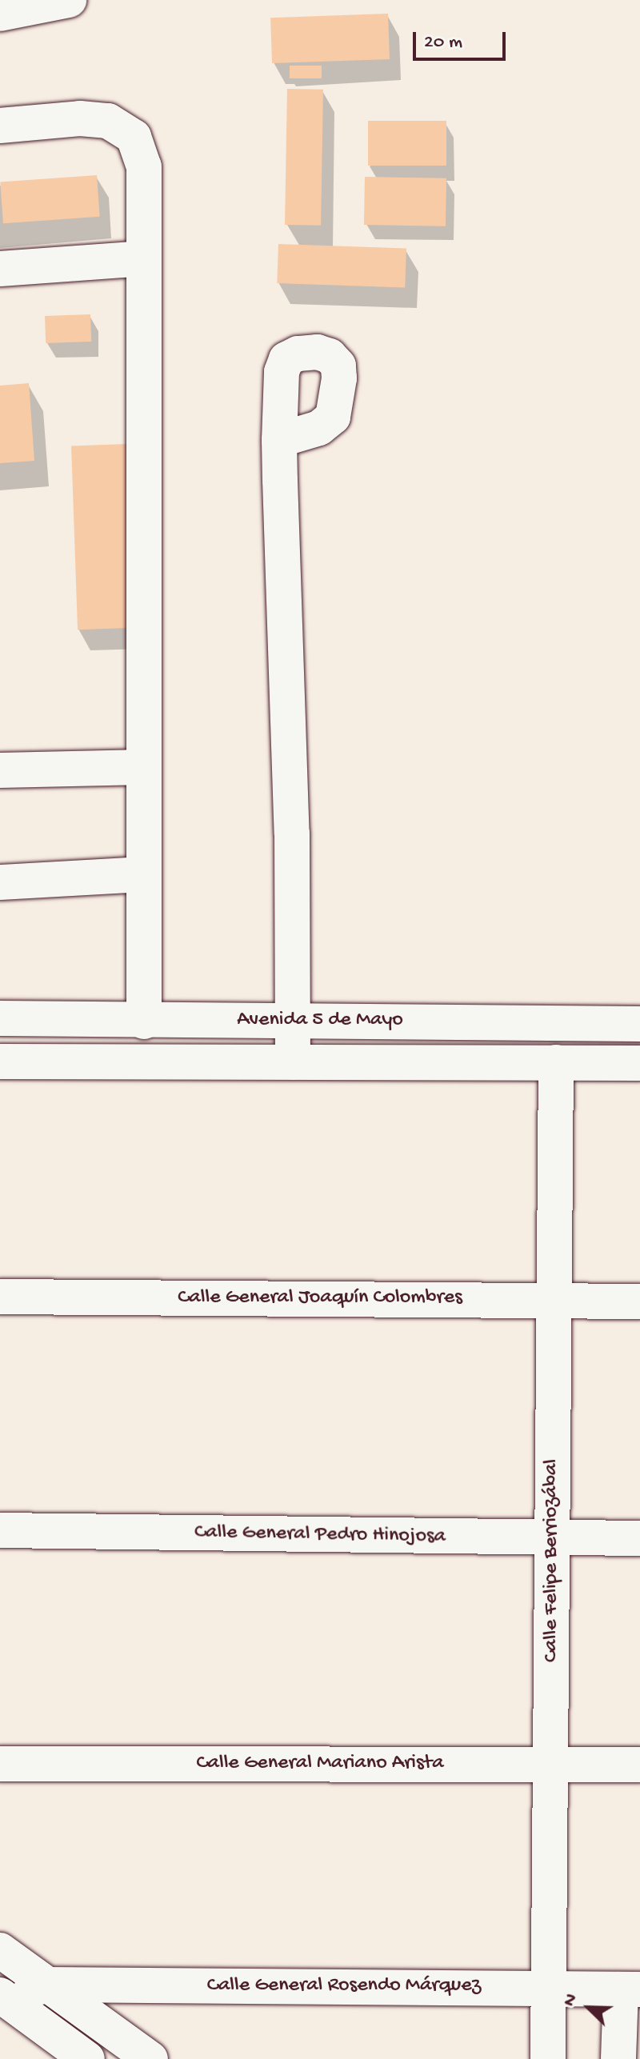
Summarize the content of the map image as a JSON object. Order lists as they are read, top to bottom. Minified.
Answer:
{"streets":{"street":["Avenida 5 de Mayo","Calle General Joaquín Colombres","Calle General Pedro Hinojosa","Calle Felipe Berriozábal","Calle General Mariano Arista","Calle General Rosendo Márquez"]},"crossings":[["Avenida 5 de Mayo","Calle Felipe Berriozábal"],["Calle General Joaquín Colombres","Calle Felipe Berriozábal"],["Calle General Pedro Hinojosa","Calle Felipe Berriozábal"],["Calle Felipe Berriozábal","Calle General Mariano Arista"],["Calle Felipe Berriozábal","Calle General Rosendo Márquez"]],"scale_bar":"20 m","north":"top left"}
